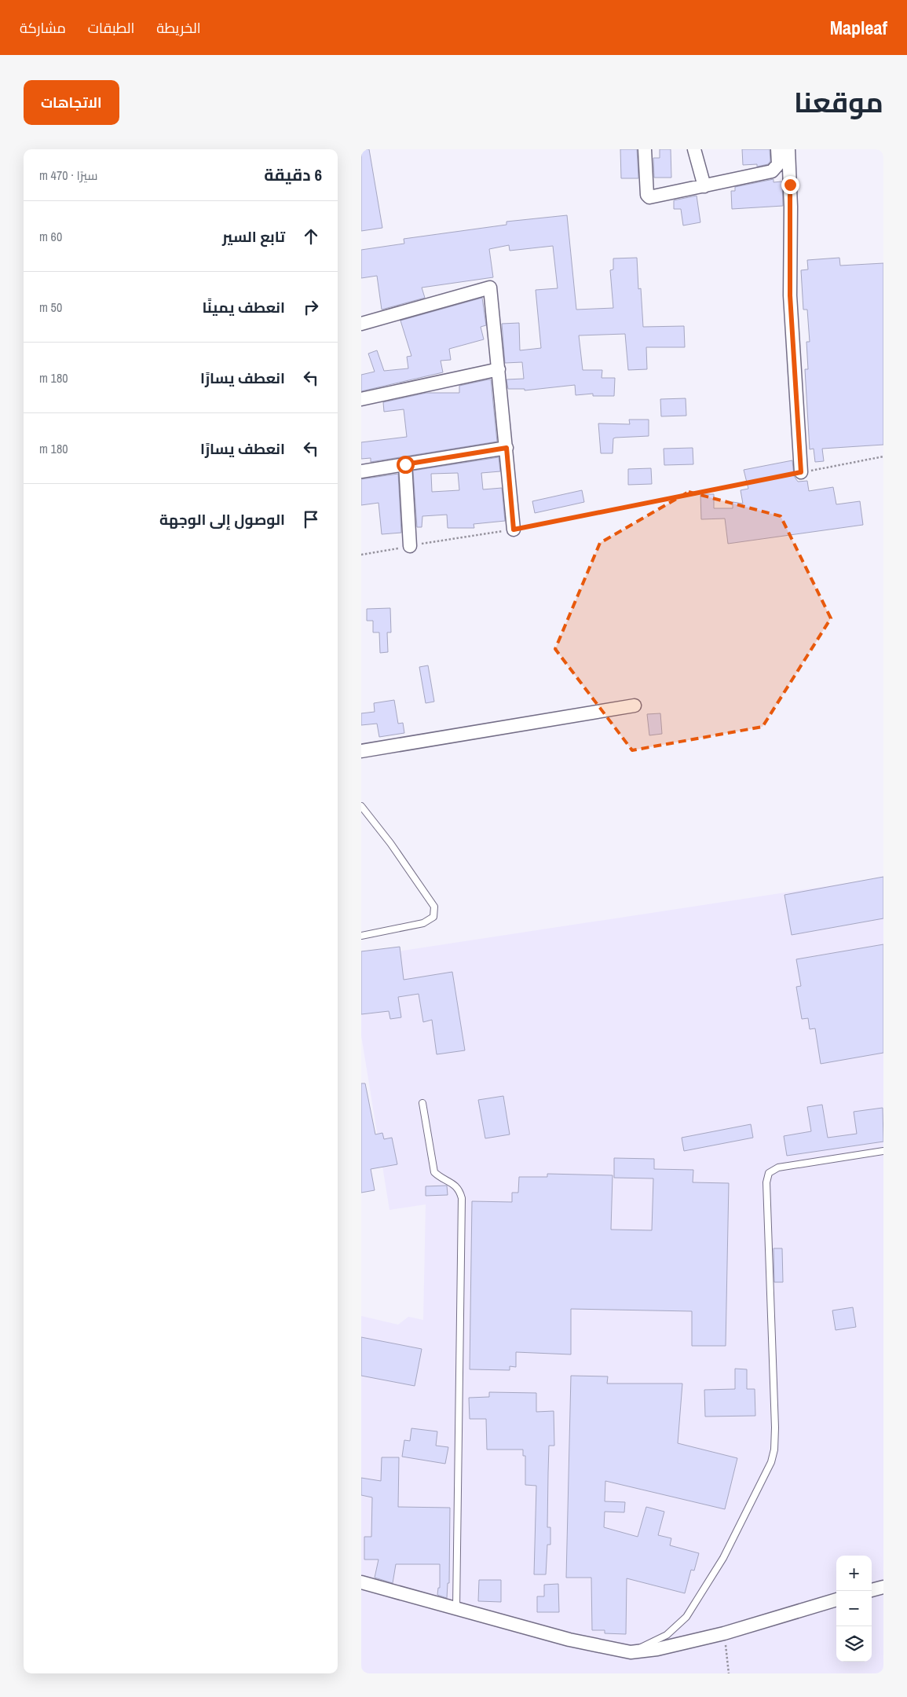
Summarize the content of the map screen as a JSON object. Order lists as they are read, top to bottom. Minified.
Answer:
{"page":{"header":"Mapleaf","nav":["الخريطة","الطبقات","مشاركة"],"title":"موقعنا","buttons":"الاتجاهات","heading":["6 دقيقة","سيرًا · 470 m"],"list":[["تابع السير","60 m"],["انعطف يمينًا","50 m"],["انعطف يسارًا","180 m"],["انعطف يسارًا","180 m"],"الوصول إلى الوجهة"],"map_buttons":["+","−"]}}
